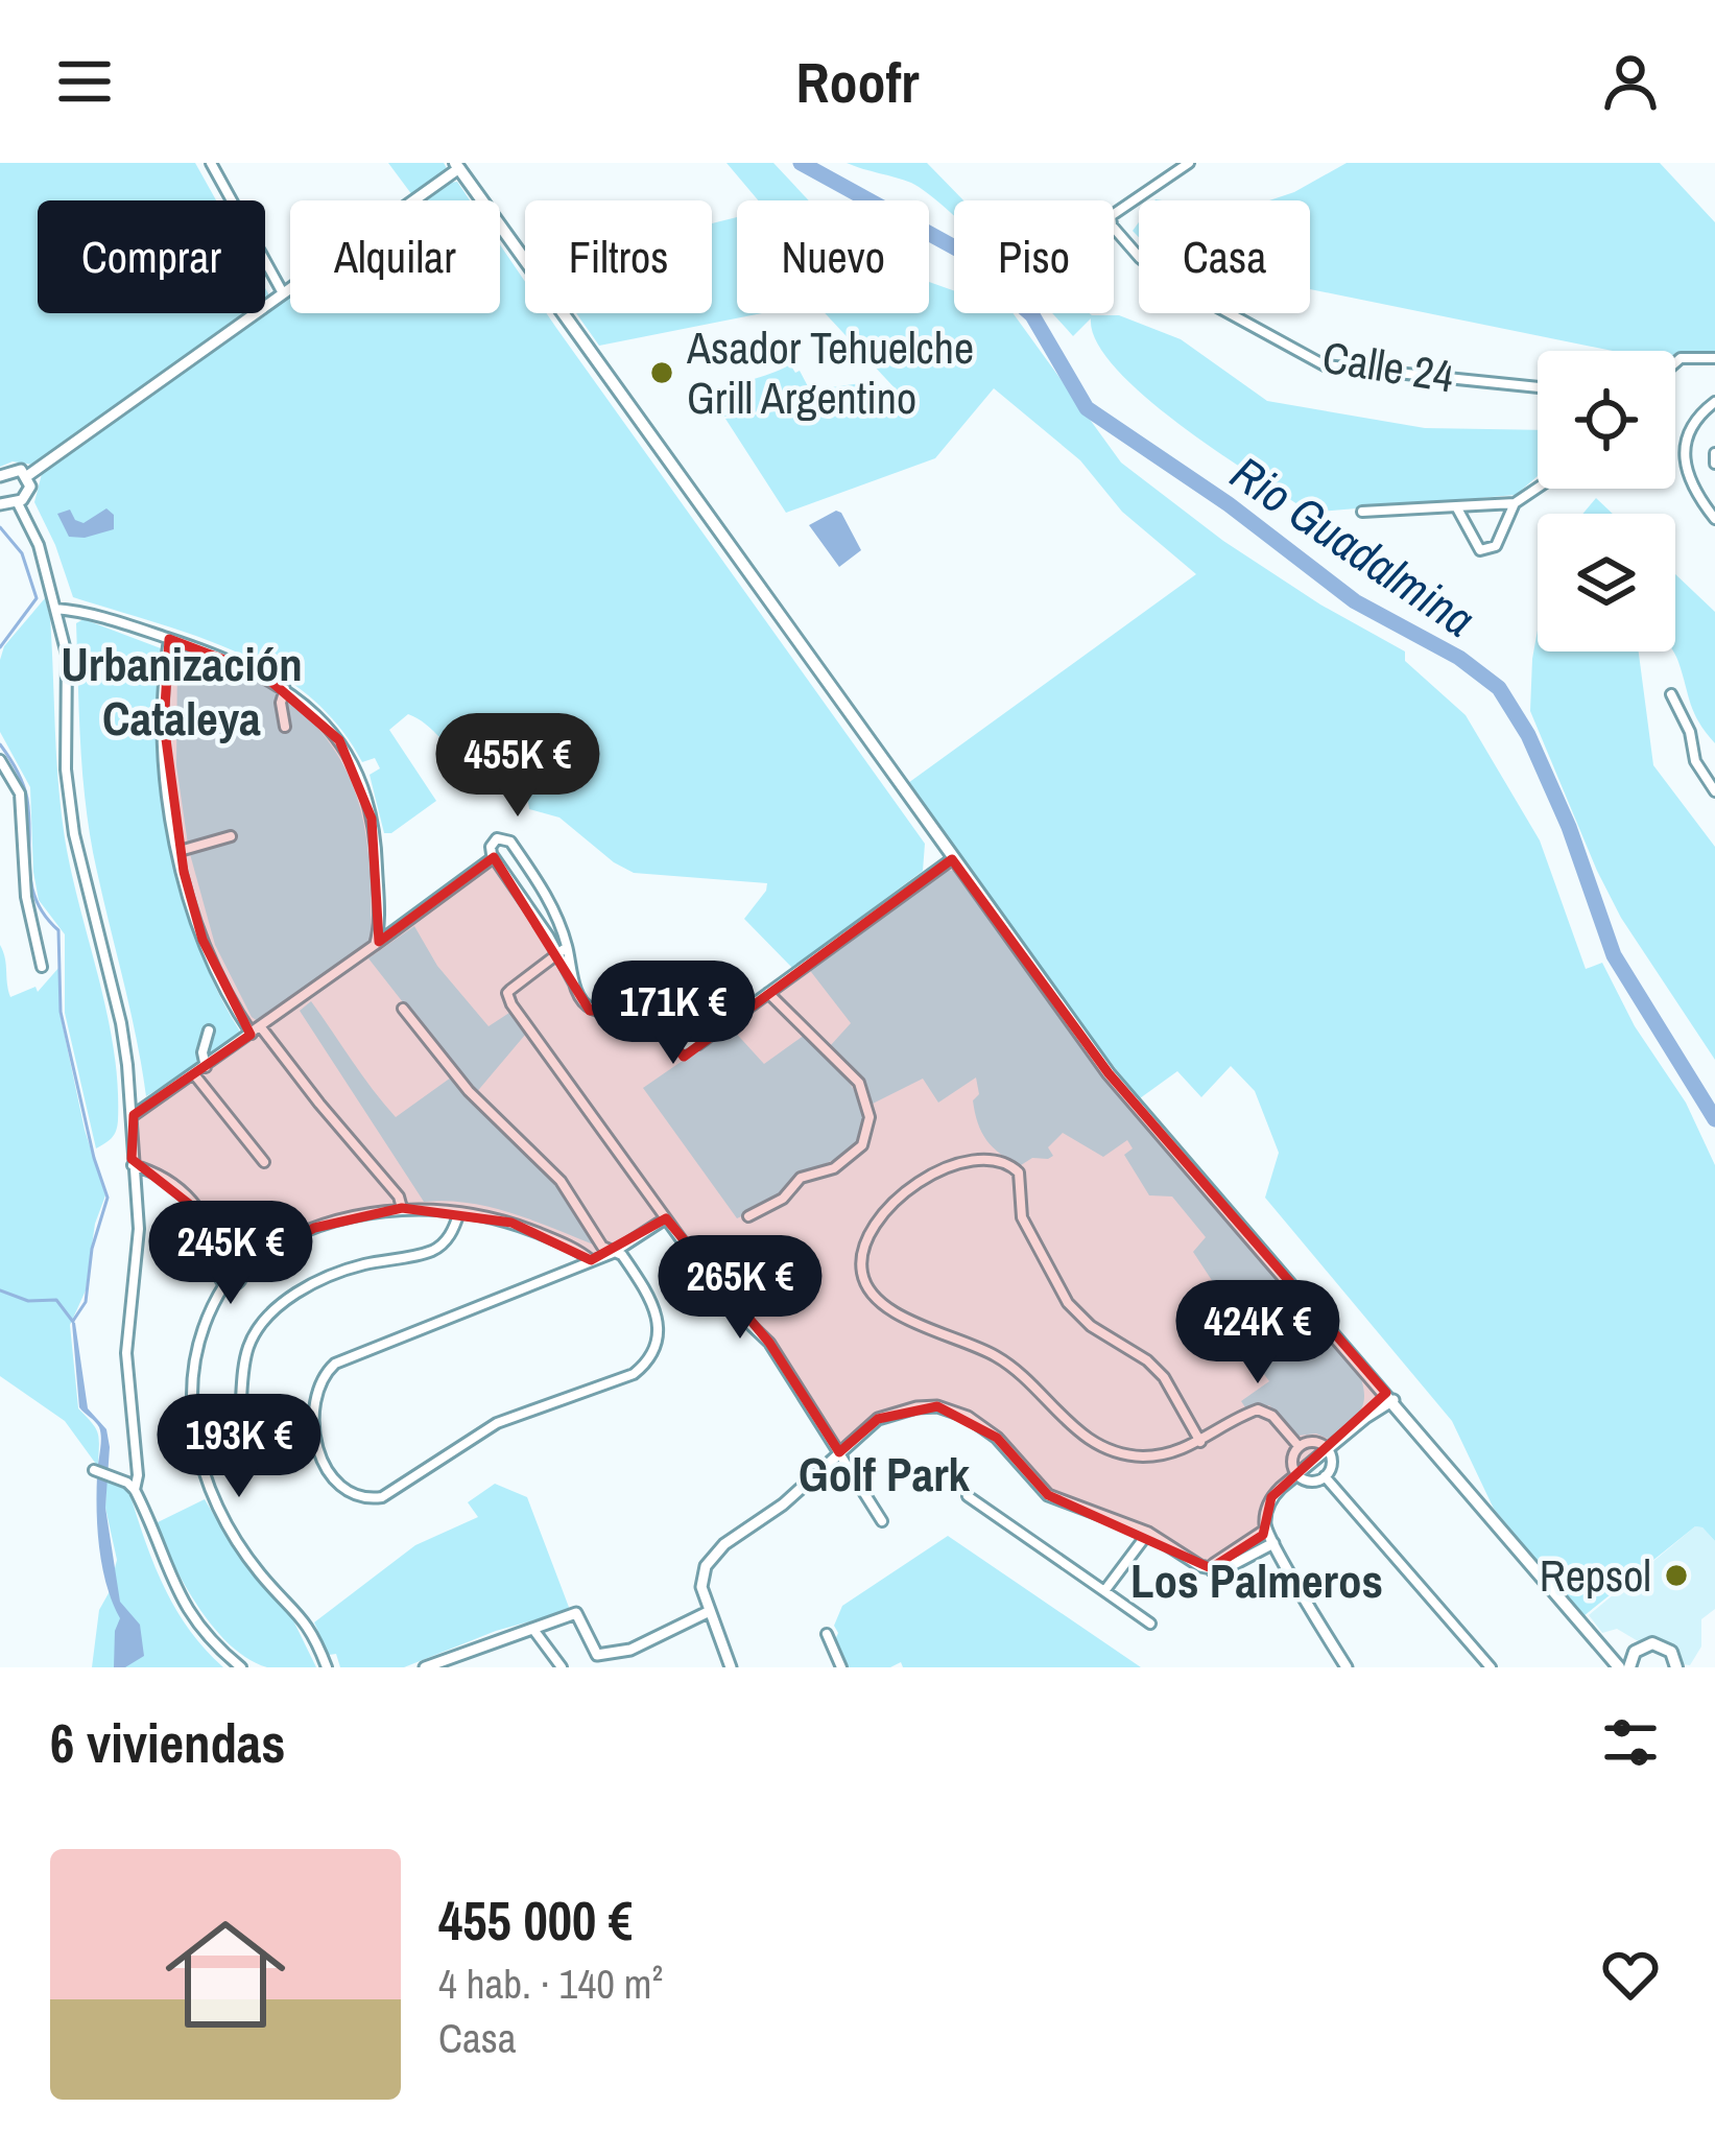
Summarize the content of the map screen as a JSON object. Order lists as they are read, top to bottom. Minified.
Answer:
{"streets":{"street":["Calle 24"]},"districts":["Urbanización Cataleya","Golf Park","Los Palmeros"],"water":["Rio Guadalmina"],"places":["Asador Tehuelche Grill Argentino","Repsol"],"page":{"header":"Roofr","chip":["Comprar","Alquilar","Filtros","Nuevo","Piso","Casa"],"price":["455K €","171K €","245K €","265K €","424K €","193K €"],"heading":"6 viviendas","list":[{"name":"455 000 €","note":"4 hab. · 140 m² · Casa"}]}}
